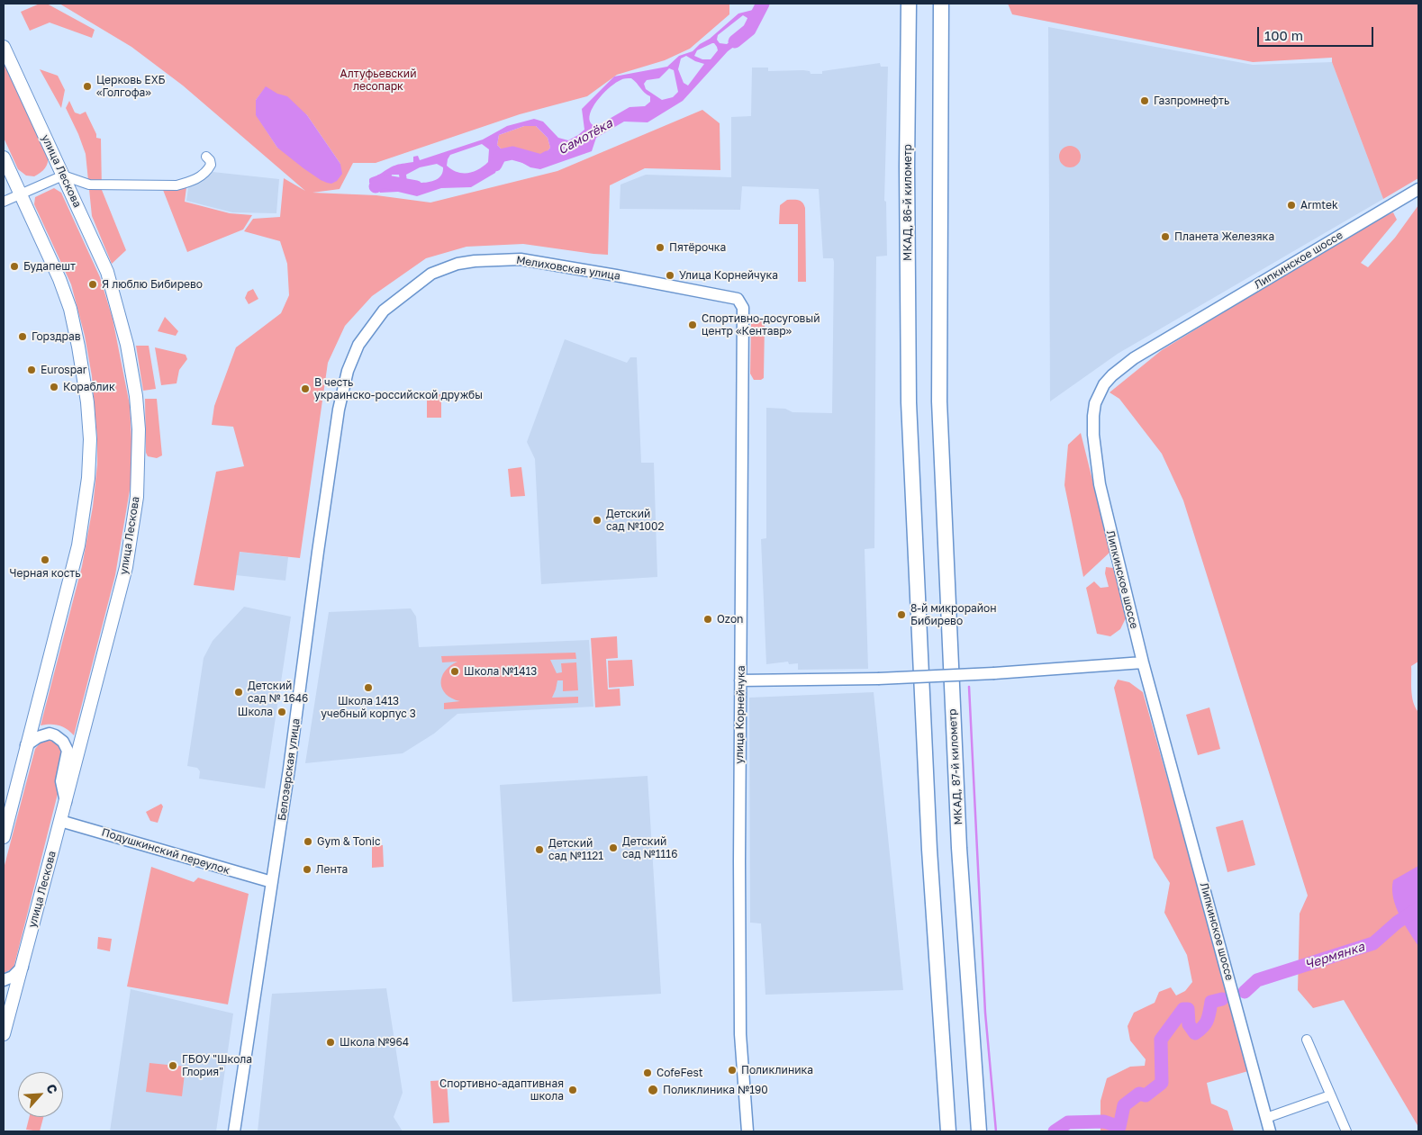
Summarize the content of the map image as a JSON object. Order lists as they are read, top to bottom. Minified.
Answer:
{"streets":{"highway":["МКАД, 86-й километр","МКАД, 87-й километр"],"main road":["улица Лескова"],"street":["Липкинское шоссе","Мелиховская улица","улица Корнейчука","Белозерская улица","Подушкинский переулок"]},"crossings":[["улица Лескова","Подушкинский переулок"],["Мелиховская улица","улица Корнейчука"],["Мелиховская улица","Белозерская улица"],["Белозерская улица","Подушкинский переулок"]],"water":["Самотёка","Чермянка"],"parks":["Алтуфьевский лесопарк"],"places":["Церковь ЕХБ «Голгофа»","Газпромнефть","Armtek","Планета Железяка","Пятёрочка","Будапешт","Улица Корнейчука","Я люблю Бибирево","Спортивно-досуговый центр «Кентавр»","Горздрав","Eurospar","Кораблик","В честь украинско-российской дружбы","Детский сад №1002","Черная кость","8-й микрорайон Бибирево","Ozon","Школа №1413","Школа 1413 учебный корпус 3","Детский сад № 1646","Школа","Gym & Tonic","Детский сад №1116","Детский сад №1121","Лента","Школа №964","ГБОУ \"Школа Глория\"","Поликлиника","CofeFest","Спортивно-адаптивная школа","Поликлиника №190"],"scale_bar":"100 m","north":"top right"}
